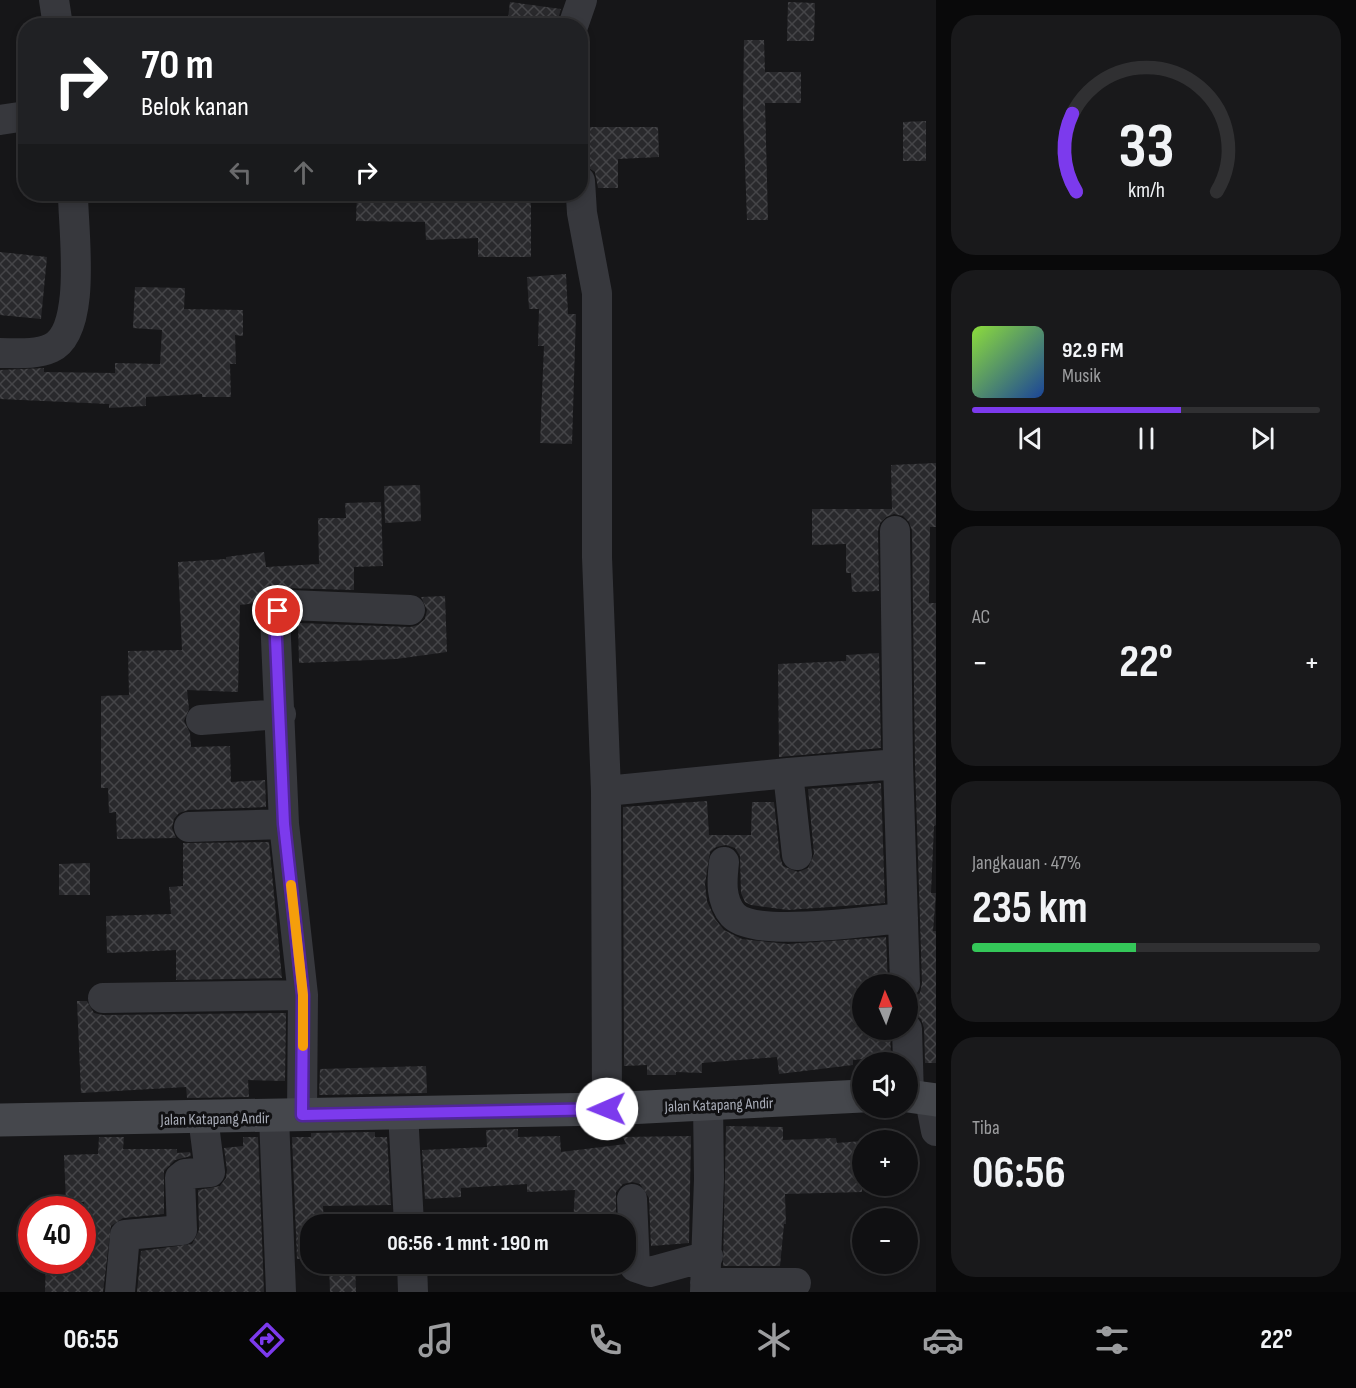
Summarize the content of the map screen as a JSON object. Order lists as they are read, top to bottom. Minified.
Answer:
{"streets":{"street":["Jalan Katapang Andir"]},"north":"top","page":{"turn":["70 m","Belok kanan"],"song":["92.9 FM","Musik"],"tile":["AC",["Jangkauan · 47%","235 km"],["Tiba","06:56"]],"heat":["−","22°","+"],"map_buttons":["+","−"],"limit":"40","trip":"06:56 · 1 mnt · 190 m","tabs":["06:55","22°"],"gauge":["33","km/h"]}}
